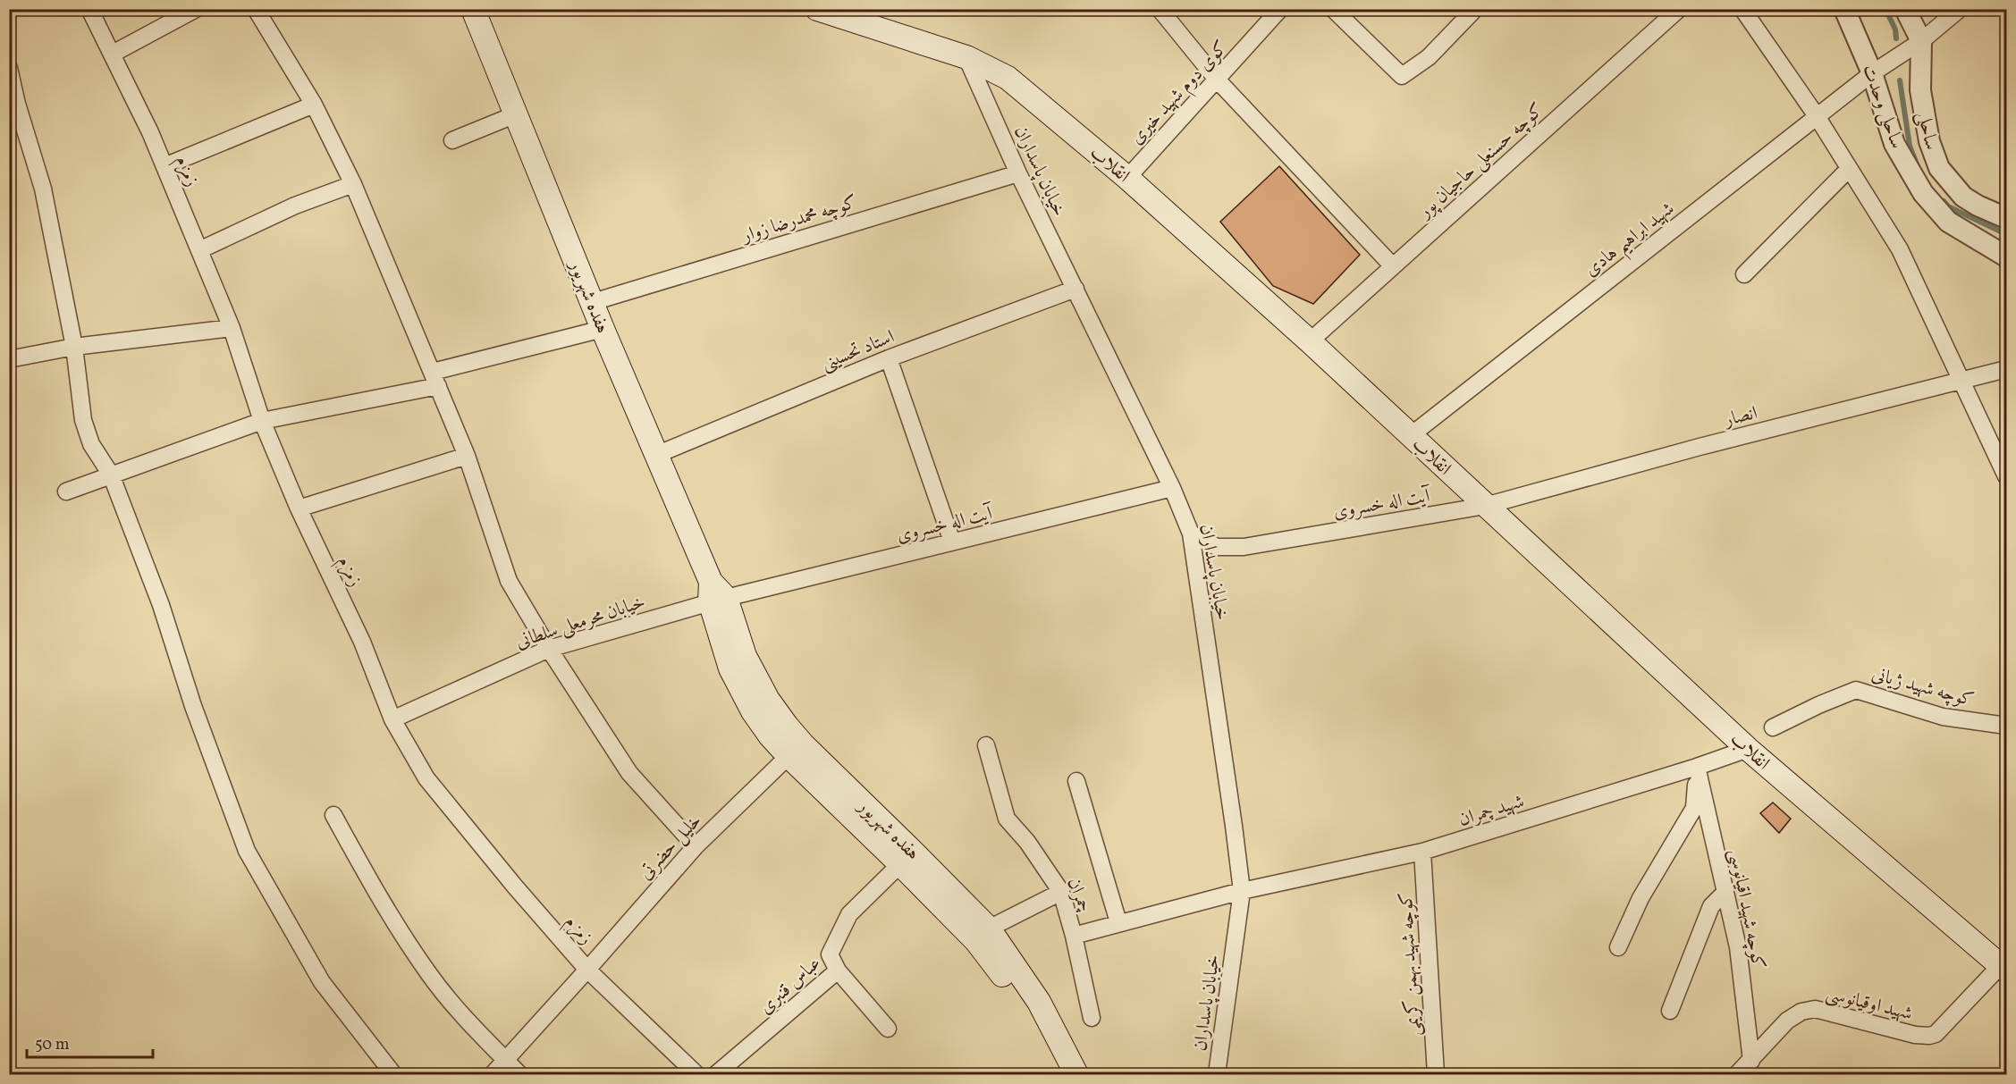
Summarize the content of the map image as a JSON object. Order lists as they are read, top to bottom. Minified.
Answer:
{"streets":{"main road":["انقلاب","هفده شهریور"],"street":["کوی دوم شهید خیری","ساحلی وحدت","ساحلی","کوچه حسنعلی حاجیان پور","زمزم","خیابان پاسداران","کوچه محمدرضا زوار","شهید ابراهیم هادی","استاد تحسینی","انصار","آیت اله خسروی","خیابان محرمعلی سلطانی","کوچه شهید ژیانی","شهید چمران","خلیل حضرتی","چمران","کوچه شهید اقیانوسی","کوچه شهید بهمن کریمی","عباس قنبری","شهید اوقیانوسی"]},"crossings":[["کوی دوم شهید خیری","انقلاب"],["ساحلی وحدت","شهید ابراهیم هادی"],["ساحلی","شهید ابراهیم هادی"],["کوچه حسنعلی حاجیان پور","انقلاب"],["انقلاب","خیابان پاسداران"],["انقلاب","شهید ابراهیم هادی"],["انقلاب","انصار"],["انقلاب","آیت اله خسروی"],["انقلاب","شهید چمران"],["انقلاب","شهید اوقیانوسی"],["زمزم","خیابان محرمعلی سلطانی"],["زمزم","خلیل حضرتی"],["خیابان پاسداران","کوچه محمدرضا زوار"],["خیابان پاسداران","استاد تحسینی"],["خیابان پاسداران","آیت اله خسروی"],["خیابان پاسداران","شهید چمران"],["خیابان پاسداران","چمران"],["کوچه محمدرضا زوار","هفده شهریور"],["هفده شهریور","استاد تحسینی"],["هفده شهریور","آیت اله خسروی"],["هفده شهریور","خیابان محرمعلی سلطانی"],["هفده شهریور","خلیل حضرتی"],["هفده شهریور","عباس قنبری"],["انصار","آیت اله خسروی"],["آیت اله خسروی","خیابان محرمعلی سلطانی"],["شهید چمران","چمران"],["شهید چمران","کوچه شهید اقیانوسی"],["شهید چمران","کوچه شهید بهمن کریمی"],["کوچه شهید اقیانوسی","شهید اوقیانوسی"]],"scale_bar":"50 m"}
